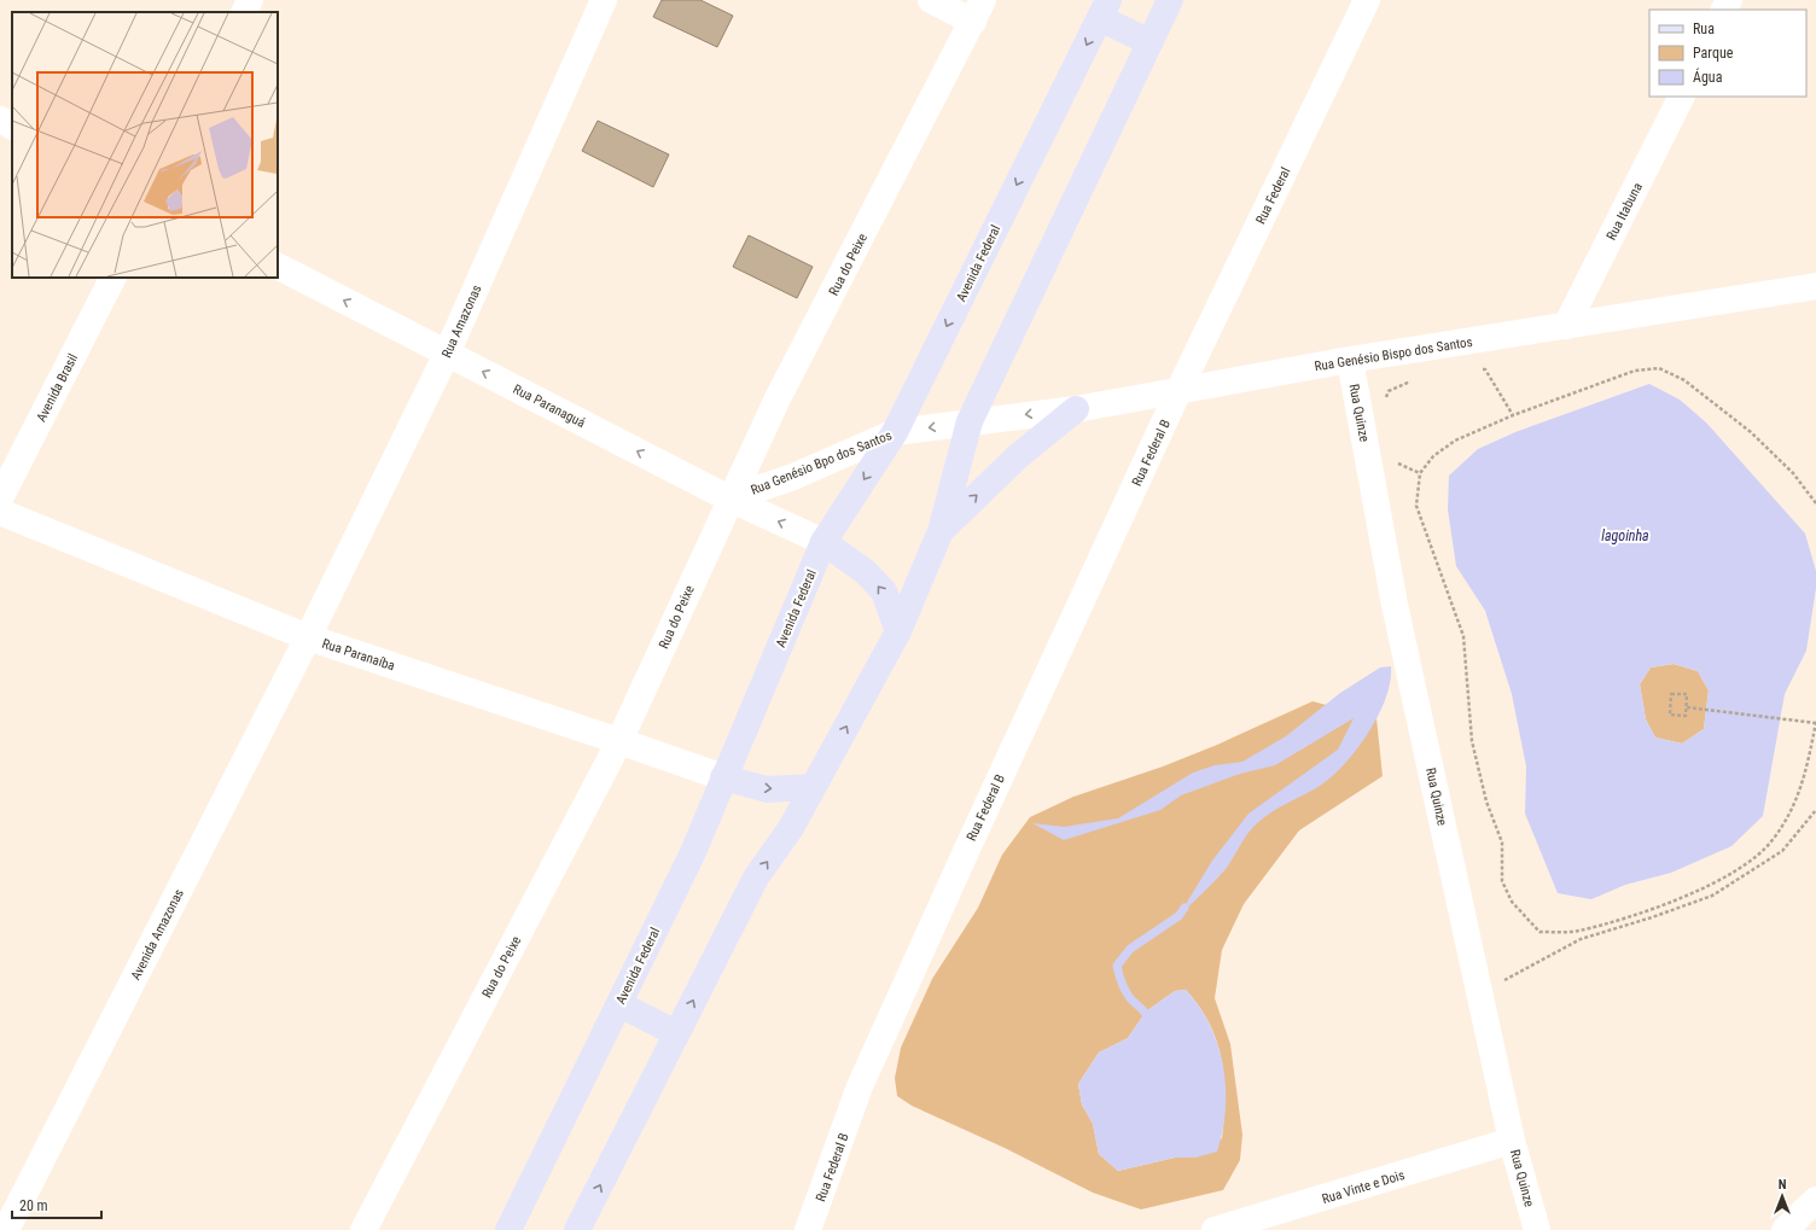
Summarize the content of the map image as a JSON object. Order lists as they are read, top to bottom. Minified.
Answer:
{"streets":{"main road":["Avenida Federal"],"street":["Rua Federal","Rua Itabuna","Rua do Peixe","Rua Amazonas","Rua Genésio Bispo dos Santos","Avenida Brasil","Rua Paranaguá","Rua Quinze","Rua Federal B","Rua Genésio Bpo dos Santos","Rua Paranaíba","Avenida Amazonas","Rua Vinte e Dois"]},"crossings":[["Rua Federal","Rua Genésio Bispo dos Santos"],["Rua Federal","Rua Federal B"],["Rua Itabuna","Rua Genésio Bispo dos Santos"],["Avenida Federal","Rua Paranaguá"],["Avenida Federal","Rua Genésio Bpo dos Santos"],["Avenida Federal","Rua Paranaíba"],["Rua do Peixe","Rua Paranaguá"],["Rua do Peixe","Rua Genésio Bpo dos Santos"],["Rua do Peixe","Rua Paranaíba"],["Rua Amazonas","Rua Paranaguá"],["Rua Amazonas","Rua Paranaíba"],["Rua Amazonas","Avenida Amazonas"],["Rua Genésio Bispo dos Santos","Rua Quinze"],["Rua Genésio Bispo dos Santos","Rua Federal B"],["Rua Genésio Bispo dos Santos","Rua Genésio Bpo dos Santos"],["Rua Paranaguá","Rua Genésio Bpo dos Santos"],["Rua Quinze","Rua Vinte e Dois"],["Rua Paranaíba","Avenida Amazonas"]],"one_way":["Rua Paranaguá"],"water":["lagoinha"],"legend":["Rua","Parque","Água"],"scale_bar":"20 m","north":"top"}
